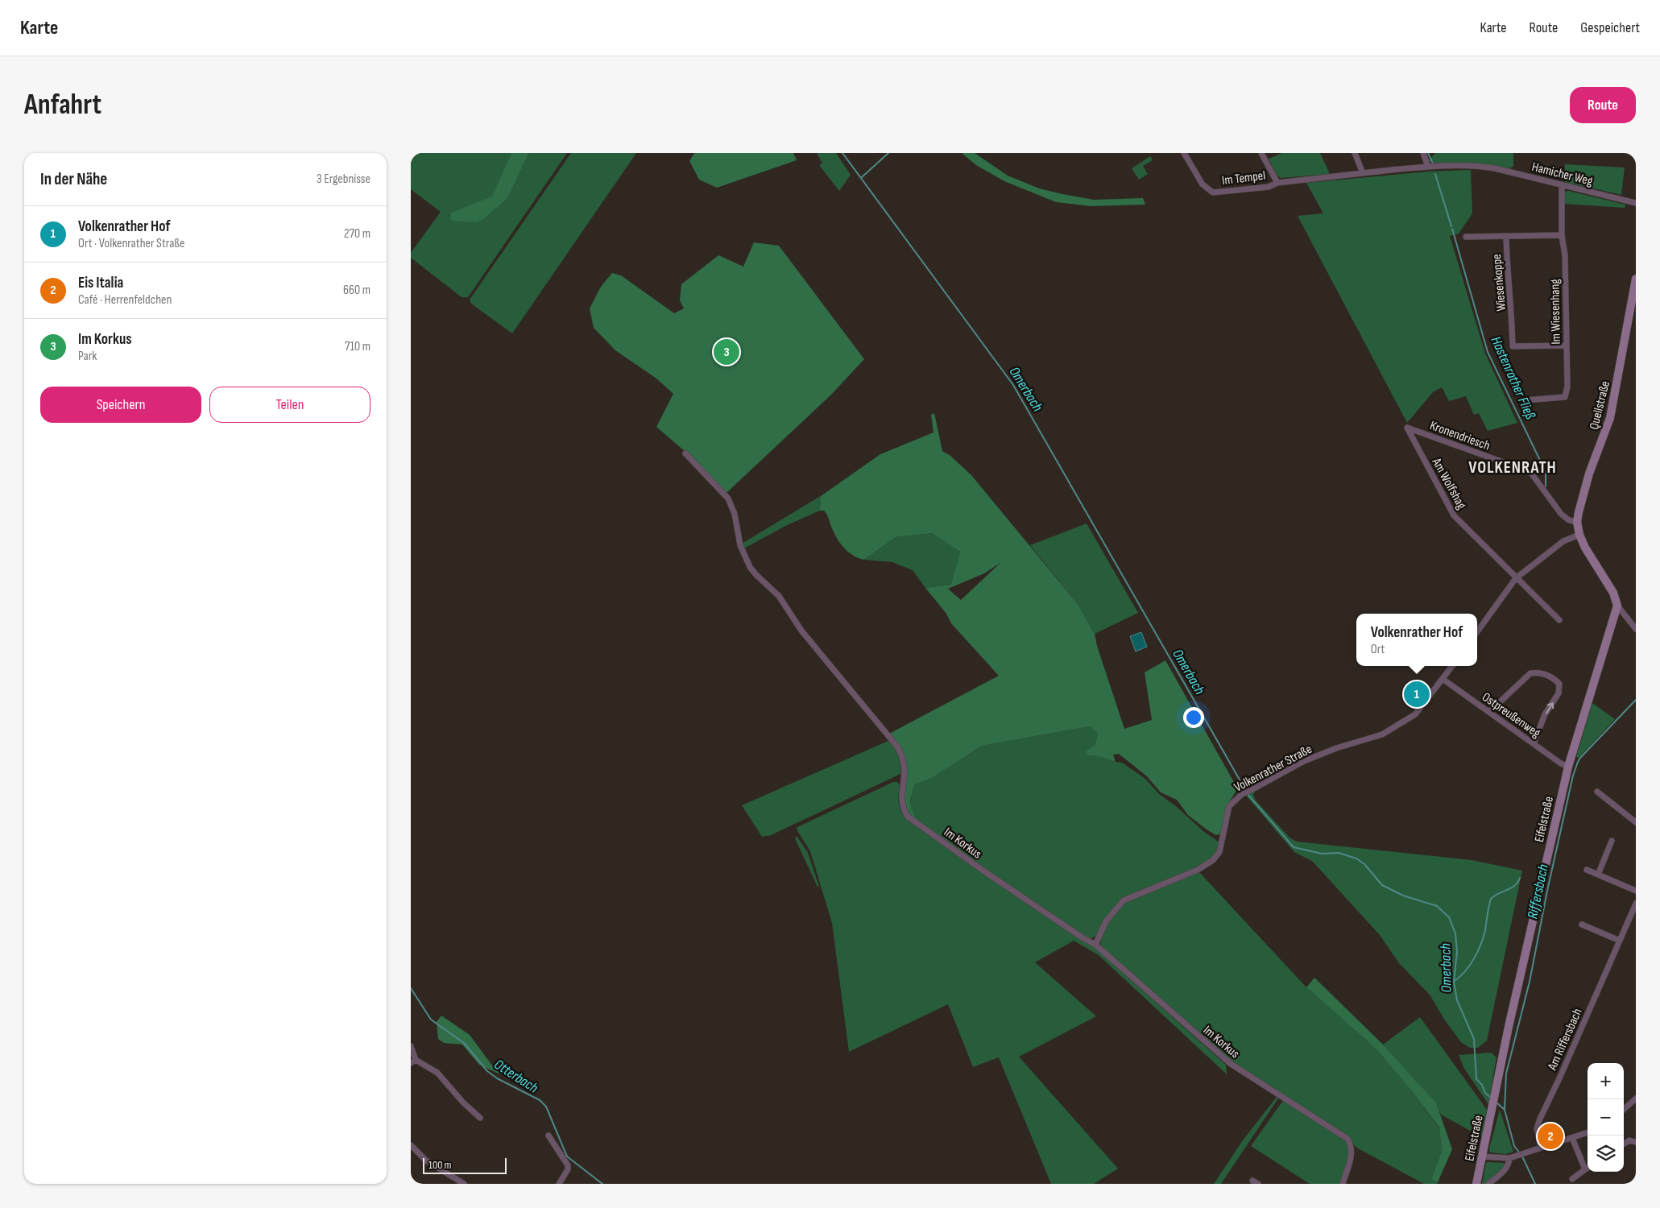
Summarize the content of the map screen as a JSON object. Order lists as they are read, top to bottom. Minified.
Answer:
{"streets":{"main road":["Quellstraße","Eifelstraße"],"street":["Hamicher Weg","Im Tempel","Wiesenkoppe","Im Wiesenhang","Kronendriesch","Am Wolfshag","Ostpreußenweg","Volkenrather Straße","Im Korkus","Am Riffersbach"]},"crossings":[["Hamicher Weg","Im Tempel"],["Hamicher Weg","Im Wiesenhang"],["Wiesenkoppe","Im Wiesenhang"],["Quellstraße","Kronendriesch"],["Kronendriesch","Am Wolfshag"],["Ostpreußenweg","Volkenrather Straße"],["Ostpreußenweg","Eifelstraße"],["Volkenrather Straße","Im Korkus"]],"districts":["VOLKENRATH"],"water":["Hastenrather Fließ","Omerbach","Riffersbach","Otterbach"],"scale_bar":"100 m","page":{"header":"Karte","nav":["Karte","Route","Gespeichert"],"buttons":["Route",["Speichern","Teilen"]],"title":"Anfahrt","heading":["In der Nähe","3 Ergebnisse"],"list":[{"mark":"1","name":"Volkenrather Hof","note":"Ort · Volkenrather Straße","value":"270 m"},{"mark":"2","name":"Eis Italia","note":"Café · Herrenfeldchen","value":"660 m"},{"mark":"3","name":"Im Korkus","note":"Park","value":"710 m"}],"pins":["3","1","2"],"popup":["Volkenrather Hof","Ort"],"map_buttons":["+","−"],"scale":"100 m"}}
